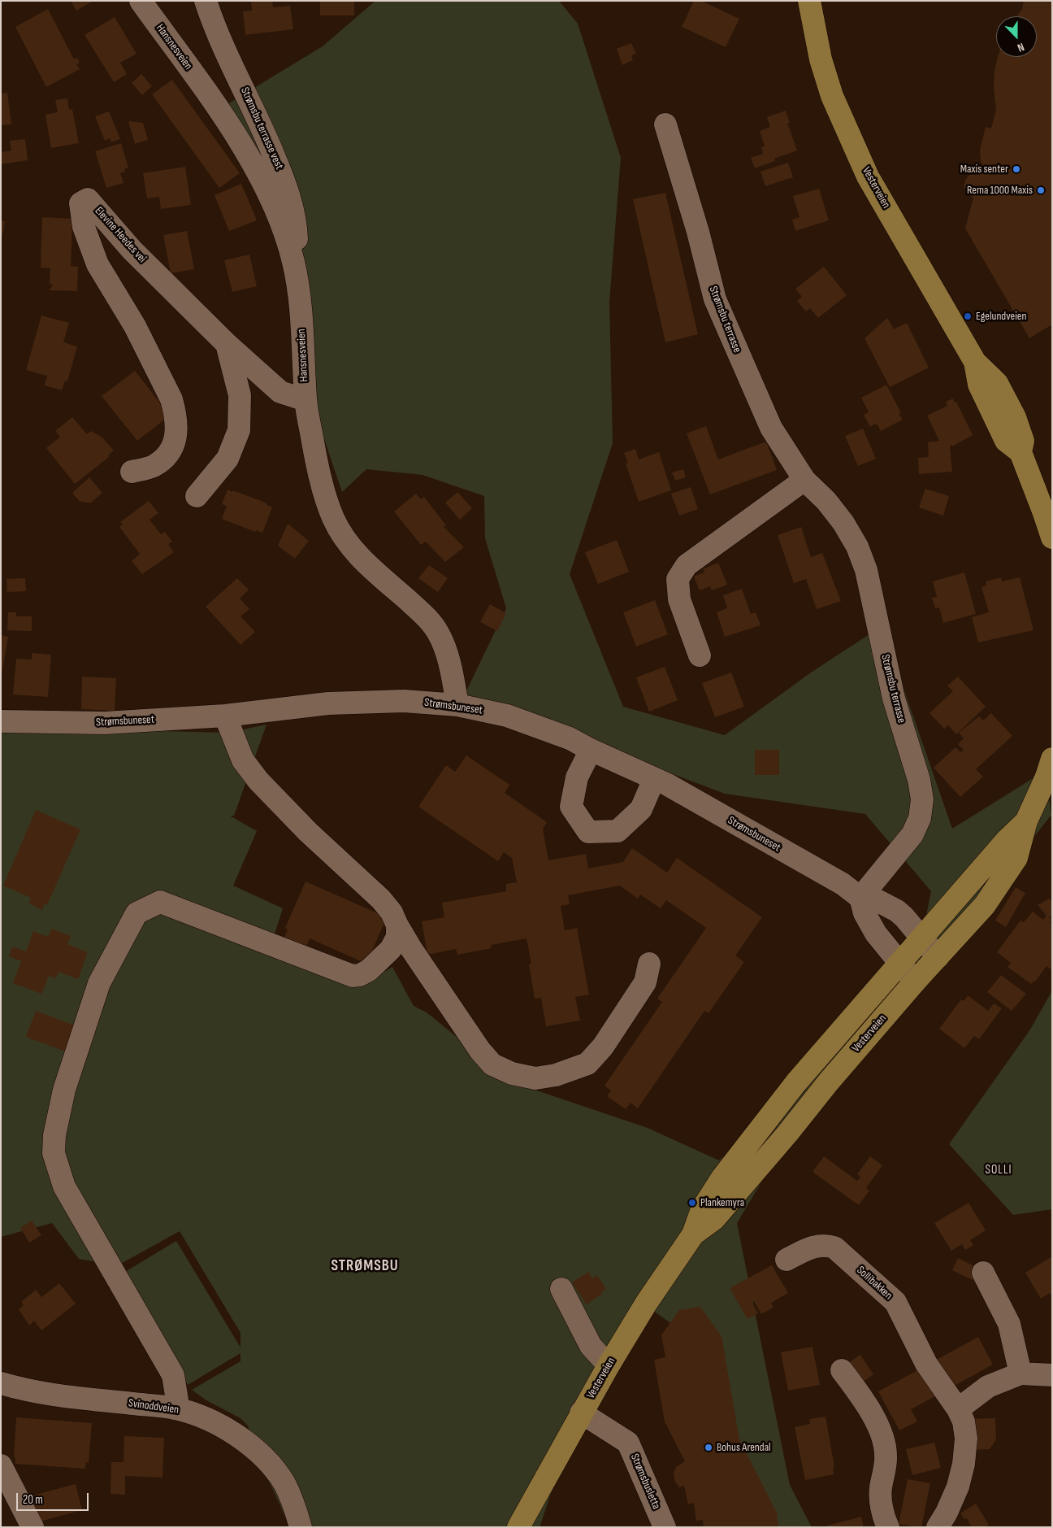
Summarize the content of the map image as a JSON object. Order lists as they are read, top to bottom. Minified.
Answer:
{"streets":{"main road":["Vesterveien"],"street":["Hansnesveien","Strømsbu terrasse vest","Elevine Heedes vei","Strømsbu terrasse","Strømsbuneset","Sollibakken","Svinoddveien","Strømsbusletta"]},"crossings":[["Hansnesveien","Strømsbu terrasse vest"],["Hansnesveien","Elevine Heedes vei"],["Hansnesveien","Strømsbuneset"],["Vesterveien","Strømsbuneset"],["Vesterveien","Strømsbusletta"],["Strømsbu terrasse","Strømsbuneset"]],"districts":["SOLLI","STRØMSBU"],"places":["Maxis senter","Rema 1000 Maxis","Egelundveien","Plankemyra","Bohus Arendal"],"scale_bar":"20 m","north":"bottom"}
